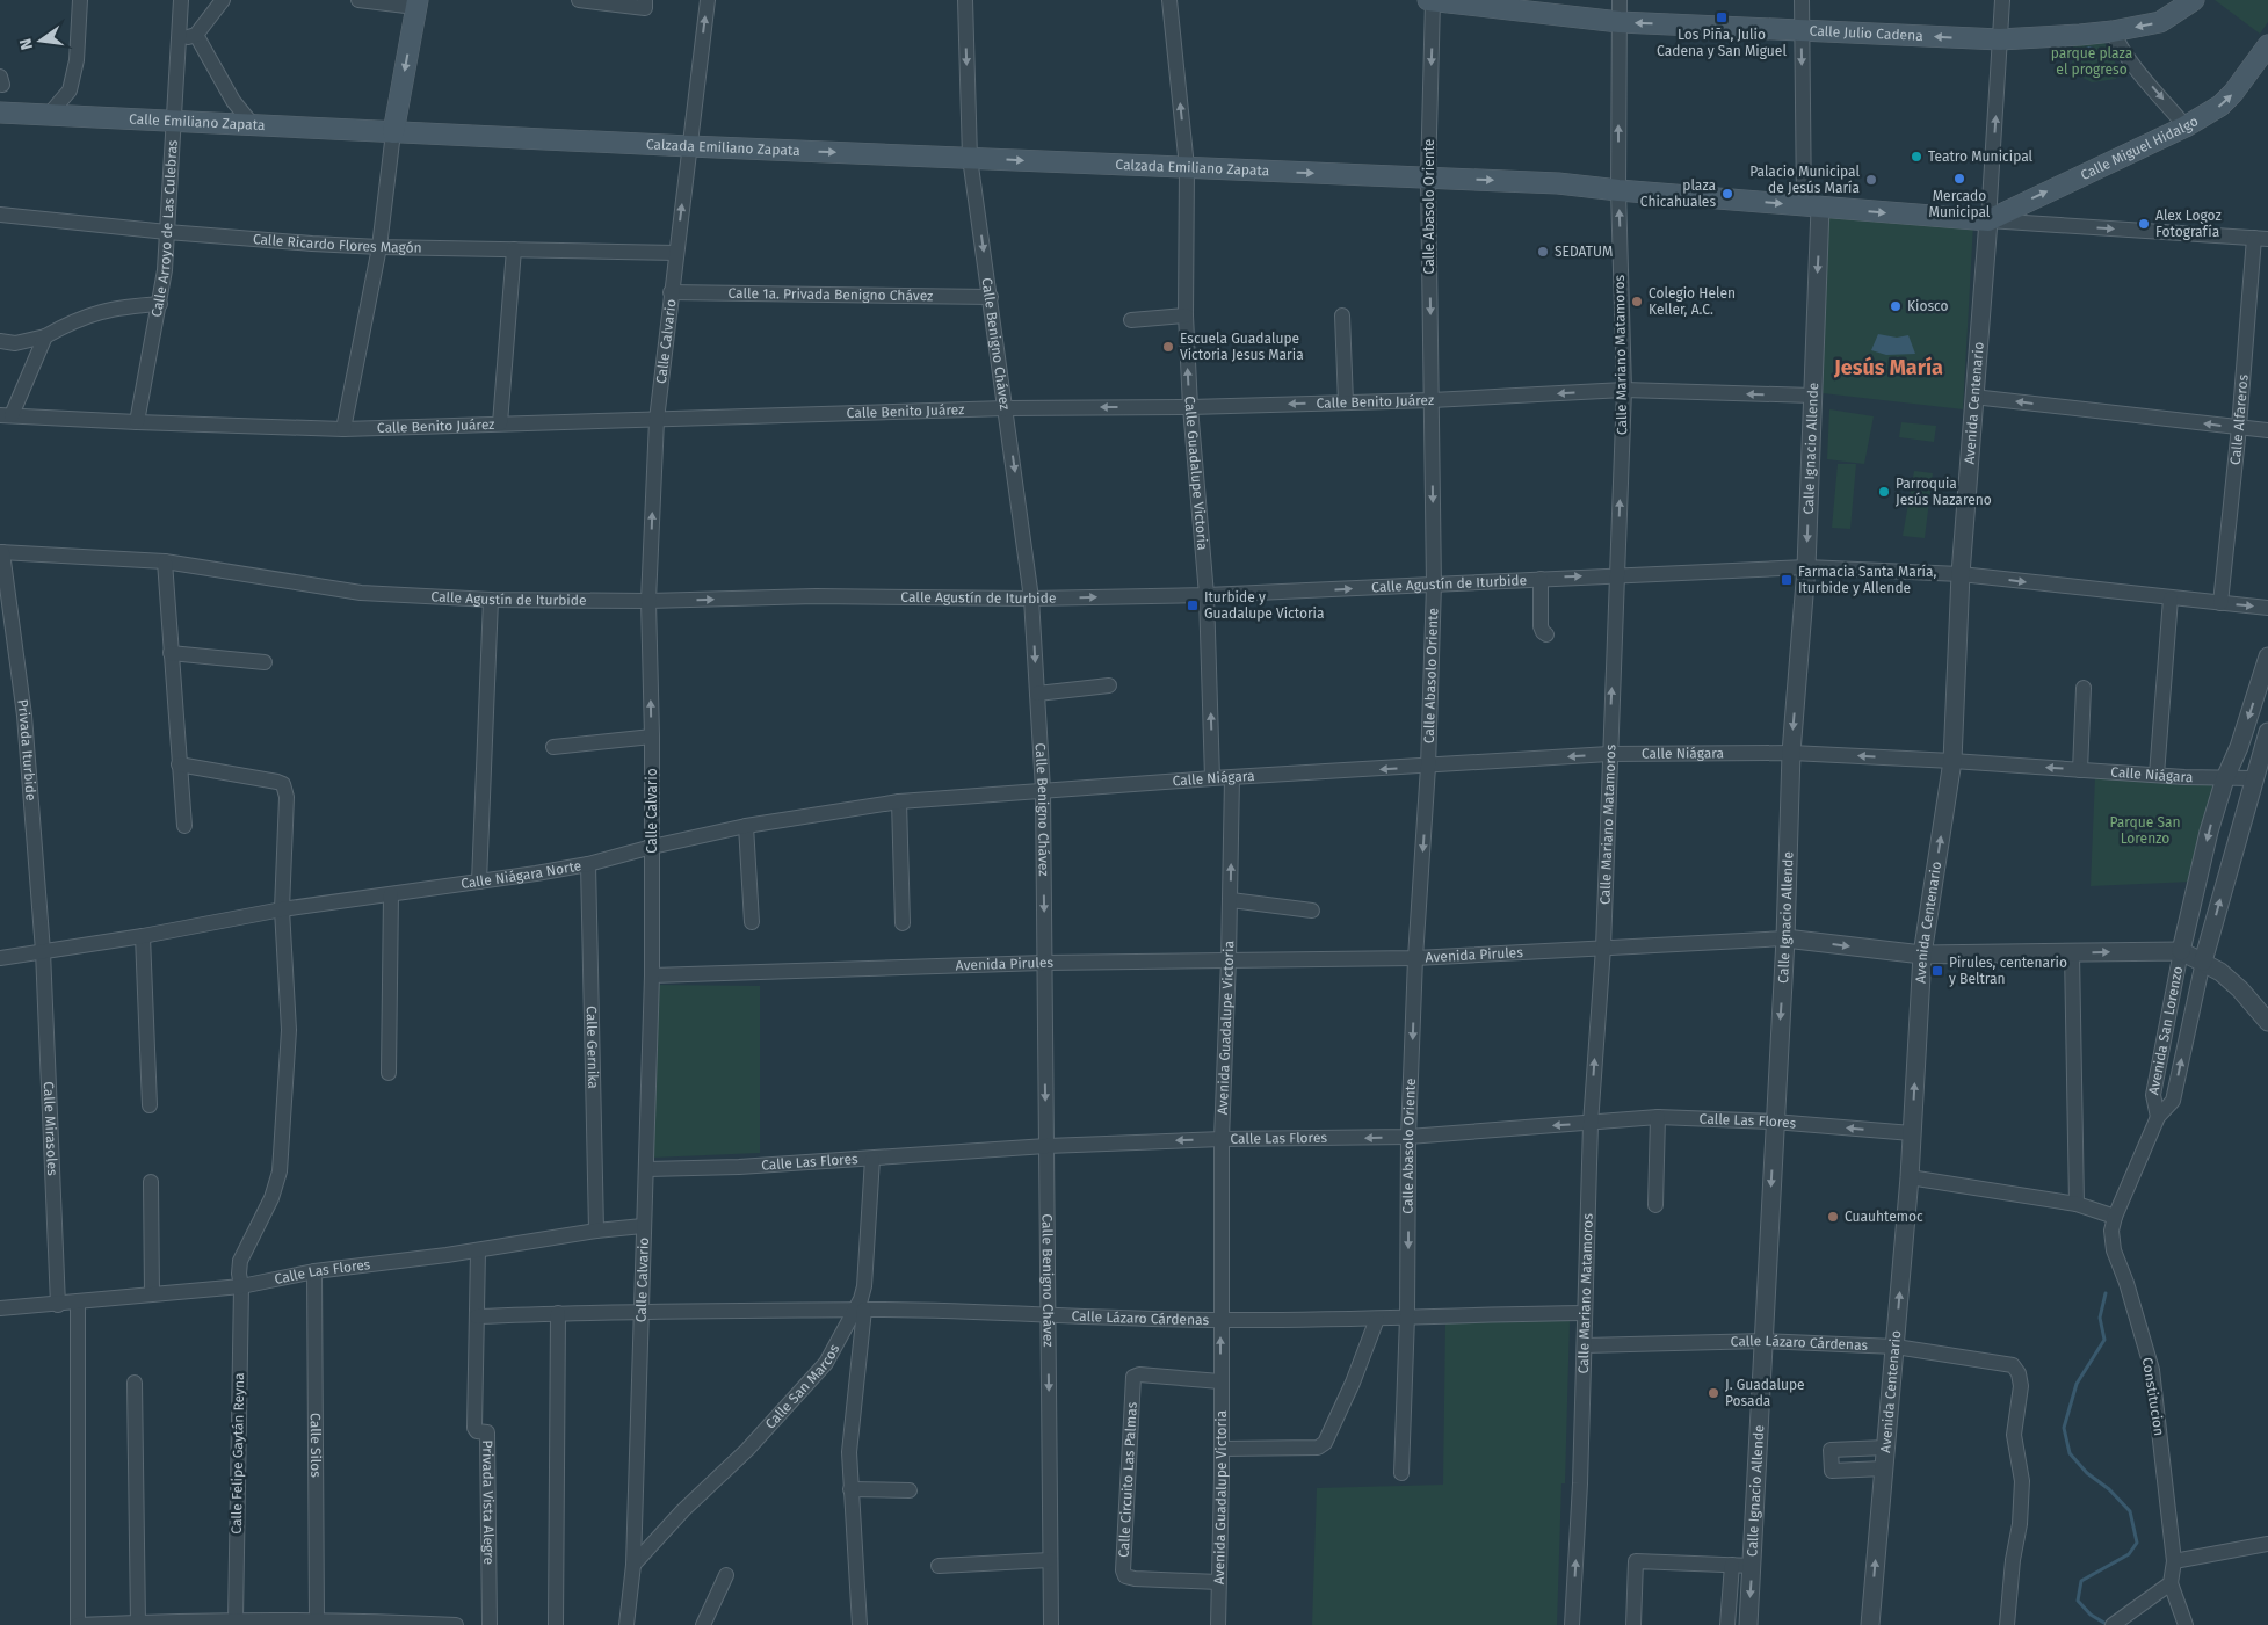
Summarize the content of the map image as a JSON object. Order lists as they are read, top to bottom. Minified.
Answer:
{"streets":{"main road":["Calle Julio Cadena","Calle Emiliano Zapata","Calzada Emiliano Zapata","Calle Miguel Hidalgo"],"street":["Calle Abasolo Oriente","Calle Arroyo de Las Culebras","Calle Ricardo Flores Magón","Calle 1a. Privada Benigno Chávez","Calle Calvario","Calle Benigno Chávez","Calle Mariano Matamoros","Calle Benito Juárez","Avenida Centenario","Calle Alfareros","Calle Ignacio Allende","Calle Guadalupe Victoria","Calle Agustín de Iturbide","Privada Iturbide","Calle Niágara","Calle Niágara Norte","Avenida Pirules","Avenida Guadalupe Victoria","Avenida San Lorenzo","Calle Gernika","Calle Las Flores","Calle Mirasoles","Calle Lázaro Cárdenas","Calle San Marcos","Constitucion","Calle Silos","Calle Felipe Gaytán Reyna","Calle Circuito Las Palmas","Privada Vista Alegre"]},"crossings":[["Calle Julio Cadena","Calle Abasolo Oriente"],["Calle Julio Cadena","Calle Mariano Matamoros"],["Calle Emiliano Zapata","Calzada Emiliano Zapata"],["Calle Emiliano Zapata","Calle Arroyo de Las Culebras"],["Calzada Emiliano Zapata","Calle Miguel Hidalgo"],["Calzada Emiliano Zapata","Calle Abasolo Oriente"],["Calzada Emiliano Zapata","Calle Calvario"],["Calzada Emiliano Zapata","Calle Benigno Chávez"],["Calzada Emiliano Zapata","Calle Mariano Matamoros"],["Calzada Emiliano Zapata","Avenida Centenario"],["Calzada Emiliano Zapata","Calle Ignacio Allende"],["Calzada Emiliano Zapata","Calle Guadalupe Victoria"],["Calle Miguel Hidalgo","Avenida Centenario"],["Calle Abasolo Oriente","Calle Benito Juárez"],["Calle Abasolo Oriente","Calle Agustín de Iturbide"],["Calle Abasolo Oriente","Calle Niágara"],["Calle Abasolo Oriente","Avenida Pirules"],["Calle Abasolo Oriente","Calle Las Flores"],["Calle Abasolo Oriente","Calle Lázaro Cárdenas"],["Calle Arroyo de Las Culebras","Calle Ricardo Flores Magón"],["Calle Arroyo de Las Culebras","Calle Benito Juárez"],["Calle Ricardo Flores Magón","Calle Calvario"],["Calle 1a. Privada Benigno Chávez","Calle Calvario"],["Calle 1a. Privada Benigno Chávez","Calle Benigno Chávez"],["Calle Calvario","Calle Benito Juárez"],["Calle Calvario","Calle Agustín de Iturbide"],["Calle Calvario","Calle Niágara Norte"],["Calle Calvario","Avenida Pirules"],["Calle Calvario","Calle Las Flores"],["Calle Calvario","Calle Lázaro Cárdenas"],["Calle Calvario","Calle San Marcos"],["Calle Benigno Chávez","Calle Benito Juárez"],["Calle Benigno Chávez","Calle Agustín de Iturbide"],["Calle Benigno Chávez","Calle Niágara"],["Calle Benigno Chávez","Calle Niágara Norte"],["Calle Benigno Chávez","Avenida Pirules"],["Calle Benigno Chávez","Calle Las Flores"],["Calle Benigno Chávez","Calle Lázaro Cárdenas"],["Calle Mariano Matamoros","Calle Benito Juárez"],["Calle Mariano Matamoros","Calle Agustín de Iturbide"],["Calle Mariano Matamoros","Calle Niágara"],["Calle Mariano Matamoros","Avenida Pirules"],["Calle Mariano Matamoros","Calle Las Flores"],["Calle Mariano Matamoros","Calle Lázaro Cárdenas"],["Calle Benito Juárez","Calle Ignacio Allende"],["Calle Benito Juárez","Calle Guadalupe Victoria"],["Avenida Centenario","Calle Agustín de Iturbide"],["Avenida Centenario","Calle Niágara"],["Avenida Centenario","Avenida Pirules"],["Avenida Centenario","Calle Las Flores"],["Avenida Centenario","Calle Lázaro Cárdenas"],["Calle Alfareros","Calle Agustín de Iturbide"],["Calle Ignacio Allende","Calle Agustín de Iturbide"],["Calle Ignacio Allende","Calle Niágara"],["Calle Ignacio Allende","Avenida Pirules"],["Calle Ignacio Allende","Calle Las Flores"],["Calle Ignacio Allende","Calle Lázaro Cárdenas"],["Calle Guadalupe Victoria","Calle Agustín de Iturbide"],["Calle Guadalupe Victoria","Calle Niágara"],["Calle Agustín de Iturbide","Privada Iturbide"],["Privada Iturbide","Calle Niágara Norte"],["Privada Iturbide","Calle Mirasoles"],["Calle Niágara","Calle Niágara Norte"],["Calle Niágara","Avenida Guadalupe Victoria"],["Calle Niágara","Avenida San Lorenzo"],["Calle Niágara Norte","Calle Gernika"],["Calle Niágara Norte","Calle Mirasoles"],["Calle Niágara Norte","Calle Felipe Gaytán Reyna"],["Avenida Pirules","Avenida Guadalupe Victoria"],["Avenida Pirules","Avenida San Lorenzo"],["Avenida Guadalupe Victoria","Calle Las Flores"],["Avenida Guadalupe Victoria","Calle Lázaro Cárdenas"],["Avenida Guadalupe Victoria","Calle Circuito Las Palmas"],["Avenida San Lorenzo","Constitucion"],["Calle Gernika","Calle Las Flores"],["Calle Las Flores","Calle Mirasoles"],["Calle Las Flores","Calle San Marcos"],["Calle Las Flores","Calle Silos"],["Calle Las Flores","Calle Felipe Gaytán Reyna"],["Calle Las Flores","Privada Vista Alegre"],["Calle Lázaro Cárdenas","Calle San Marcos"],["Calle Lázaro Cárdenas","Privada Vista Alegre"]],"one_way":["Calle Julio Cadena","Calzada Emiliano Zapata","Calle Miguel Hidalgo","Calle Abasolo Oriente","Calle Calvario","Calle Benigno Chávez","Calle Mariano Matamoros","Calle Benito Juárez","Avenida Centenario","Calle Ignacio Allende","Calle Guadalupe Victoria","Calle Agustín de Iturbide","Calle Niágara","Calle Las Flores"],"districts":["Jesús María"],"parks":["parque plaza el progreso","Parque San Lorenzo"],"places":{"transit":["Los Piña, Julio Cadena y San Miguel","Farmacia Santa María, Iturbide y Allende","Iturbide y Guadalupe Victoria","Pirules, centenario y Beltran"],"other":["Teatro Municipal","Mercado Municipal","Palacio Municipal de Jesús María","plaza Chicahuales","Alex Logoz Fotografía","SEDATUM","Colegio Helen Keller, A.C.","Kiosco","Escuela Guadalupe Victoria Jesus Maria","Parroquia Jesús Nazareno","Cuauhtemoc","J. Guadalupe Posada"]},"north":"left"}
